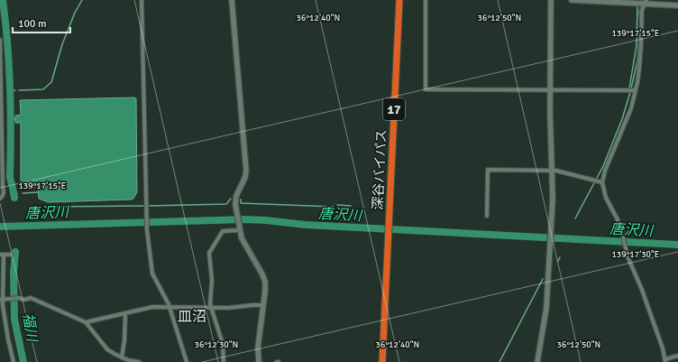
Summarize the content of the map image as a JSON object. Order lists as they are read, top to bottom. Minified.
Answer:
{"streets":{"highway":["17","深谷バイパス"]},"districts":["皿沼"],"water":["唐沢川","福川"],"scale_bar":"100 m","coordinates":["36°12'40\"N","36°12'50\"N","139°17'15\"E","139°17'30\"E","36°12'30\"N"]}
